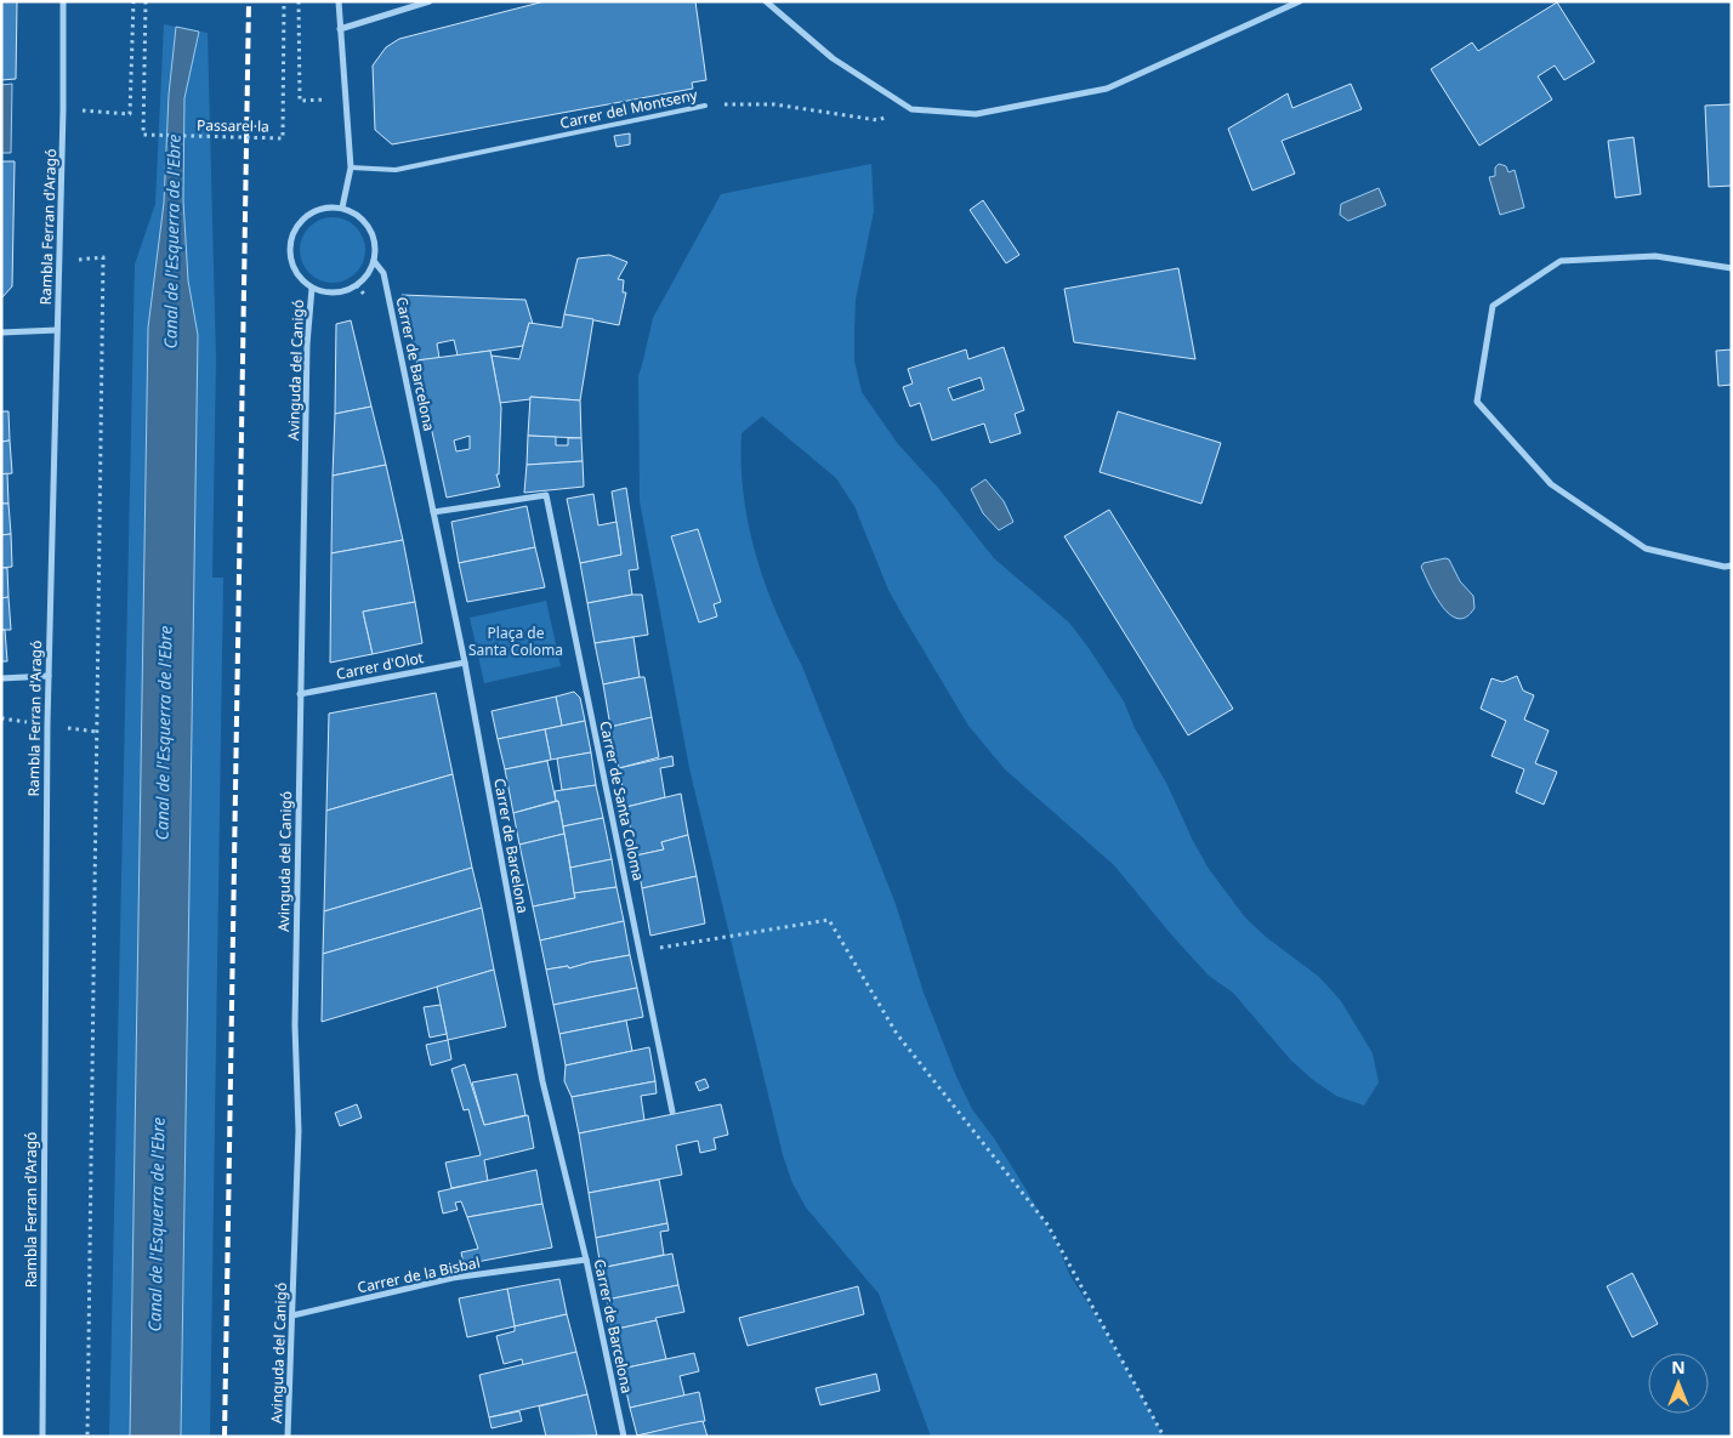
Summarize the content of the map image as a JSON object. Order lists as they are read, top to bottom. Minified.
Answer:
{"streets":{"street":["Rambla Ferran d'Aragó","Carrer de Barcelona","Avinguda del Canigó","Carrer d'Olot","Carrer de Santa Coloma","Carrer de la Bisbal"],"lane":["Carrer del Montseny"],"path":["Passarel·la"]},"crossings":[["Carrer de Barcelona","Avinguda del Canigó"],["Carrer de Barcelona","Carrer d'Olot"],["Carrer de Barcelona","Carrer de Santa Coloma"],["Carrer de Barcelona","Carrer de la Bisbal"],["Avinguda del Canigó","Carrer d'Olot"],["Avinguda del Canigó","Carrer de la Bisbal"]],"water":["Canal de l'Esquerra de l'Ebre"],"parks":["Plaça de Santa Coloma"],"north":"top"}
